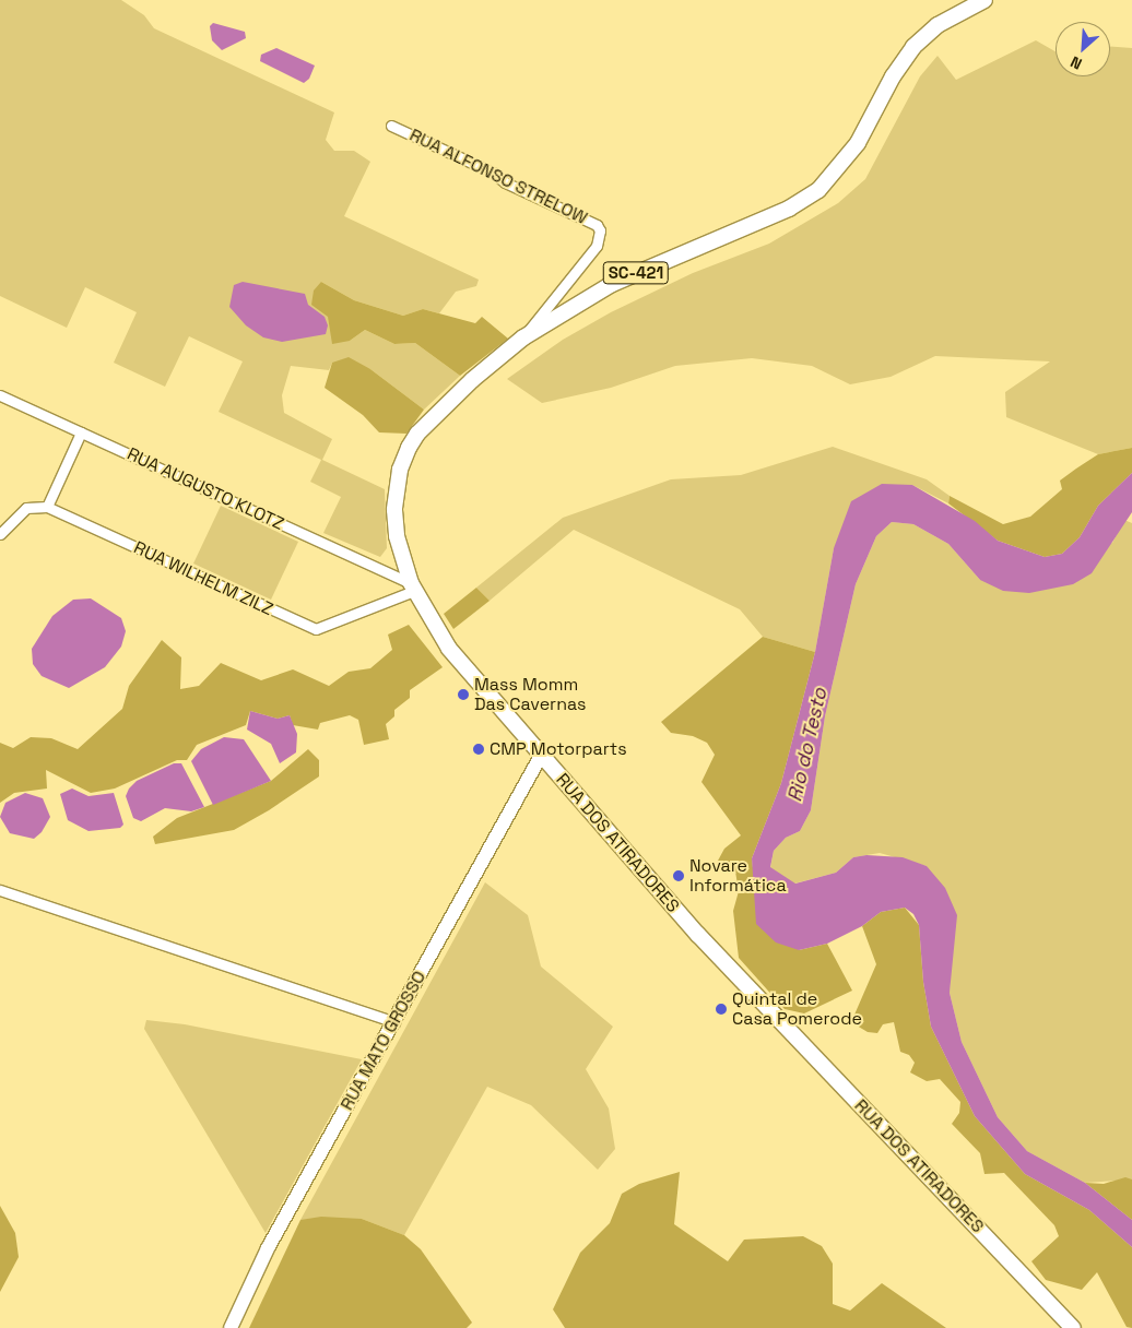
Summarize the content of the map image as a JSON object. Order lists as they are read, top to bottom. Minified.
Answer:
{"streets":{"main road":["SC-421","RUA DOS ATIRADORES"],"street":["RUA ALFONSO STRELOW","RUA AUGUSTO KLOTZ","RUA WILHELM ZILZ","RUA MATO GROSSO"]},"crossings":[["RUA ALFONSO STRELOW","RUA DOS ATIRADORES"],["RUA AUGUSTO KLOTZ","RUA WILHELM ZILZ"],["RUA AUGUSTO KLOTZ","RUA DOS ATIRADORES"],["RUA WILHELM ZILZ","RUA DOS ATIRADORES"],["RUA DOS ATIRADORES","RUA MATO GROSSO"]],"water":["Rio do Testo"],"places":["Mass Momm Das Cavernas","CMP Motorparts","Novare Informática","Quintal de Casa Pomerode"],"north":"bottom left"}
